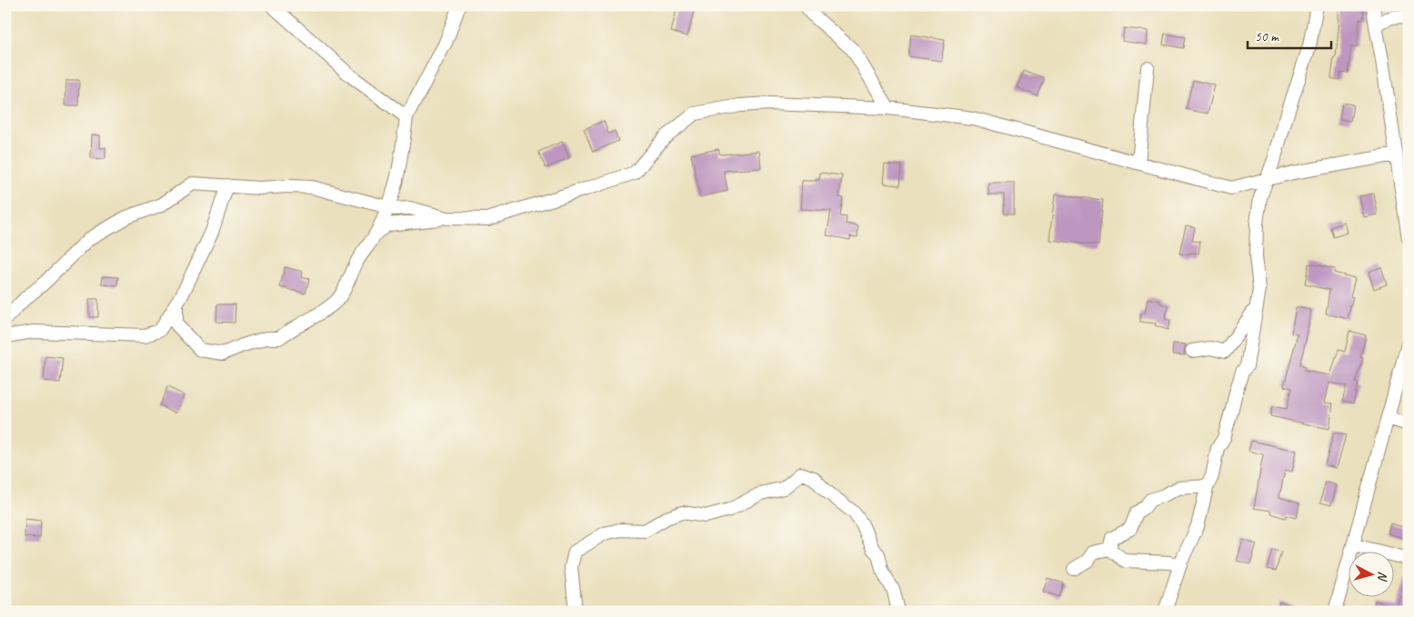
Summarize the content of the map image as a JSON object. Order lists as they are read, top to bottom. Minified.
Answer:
{"scale_bar":"50 m","north":"right"}
